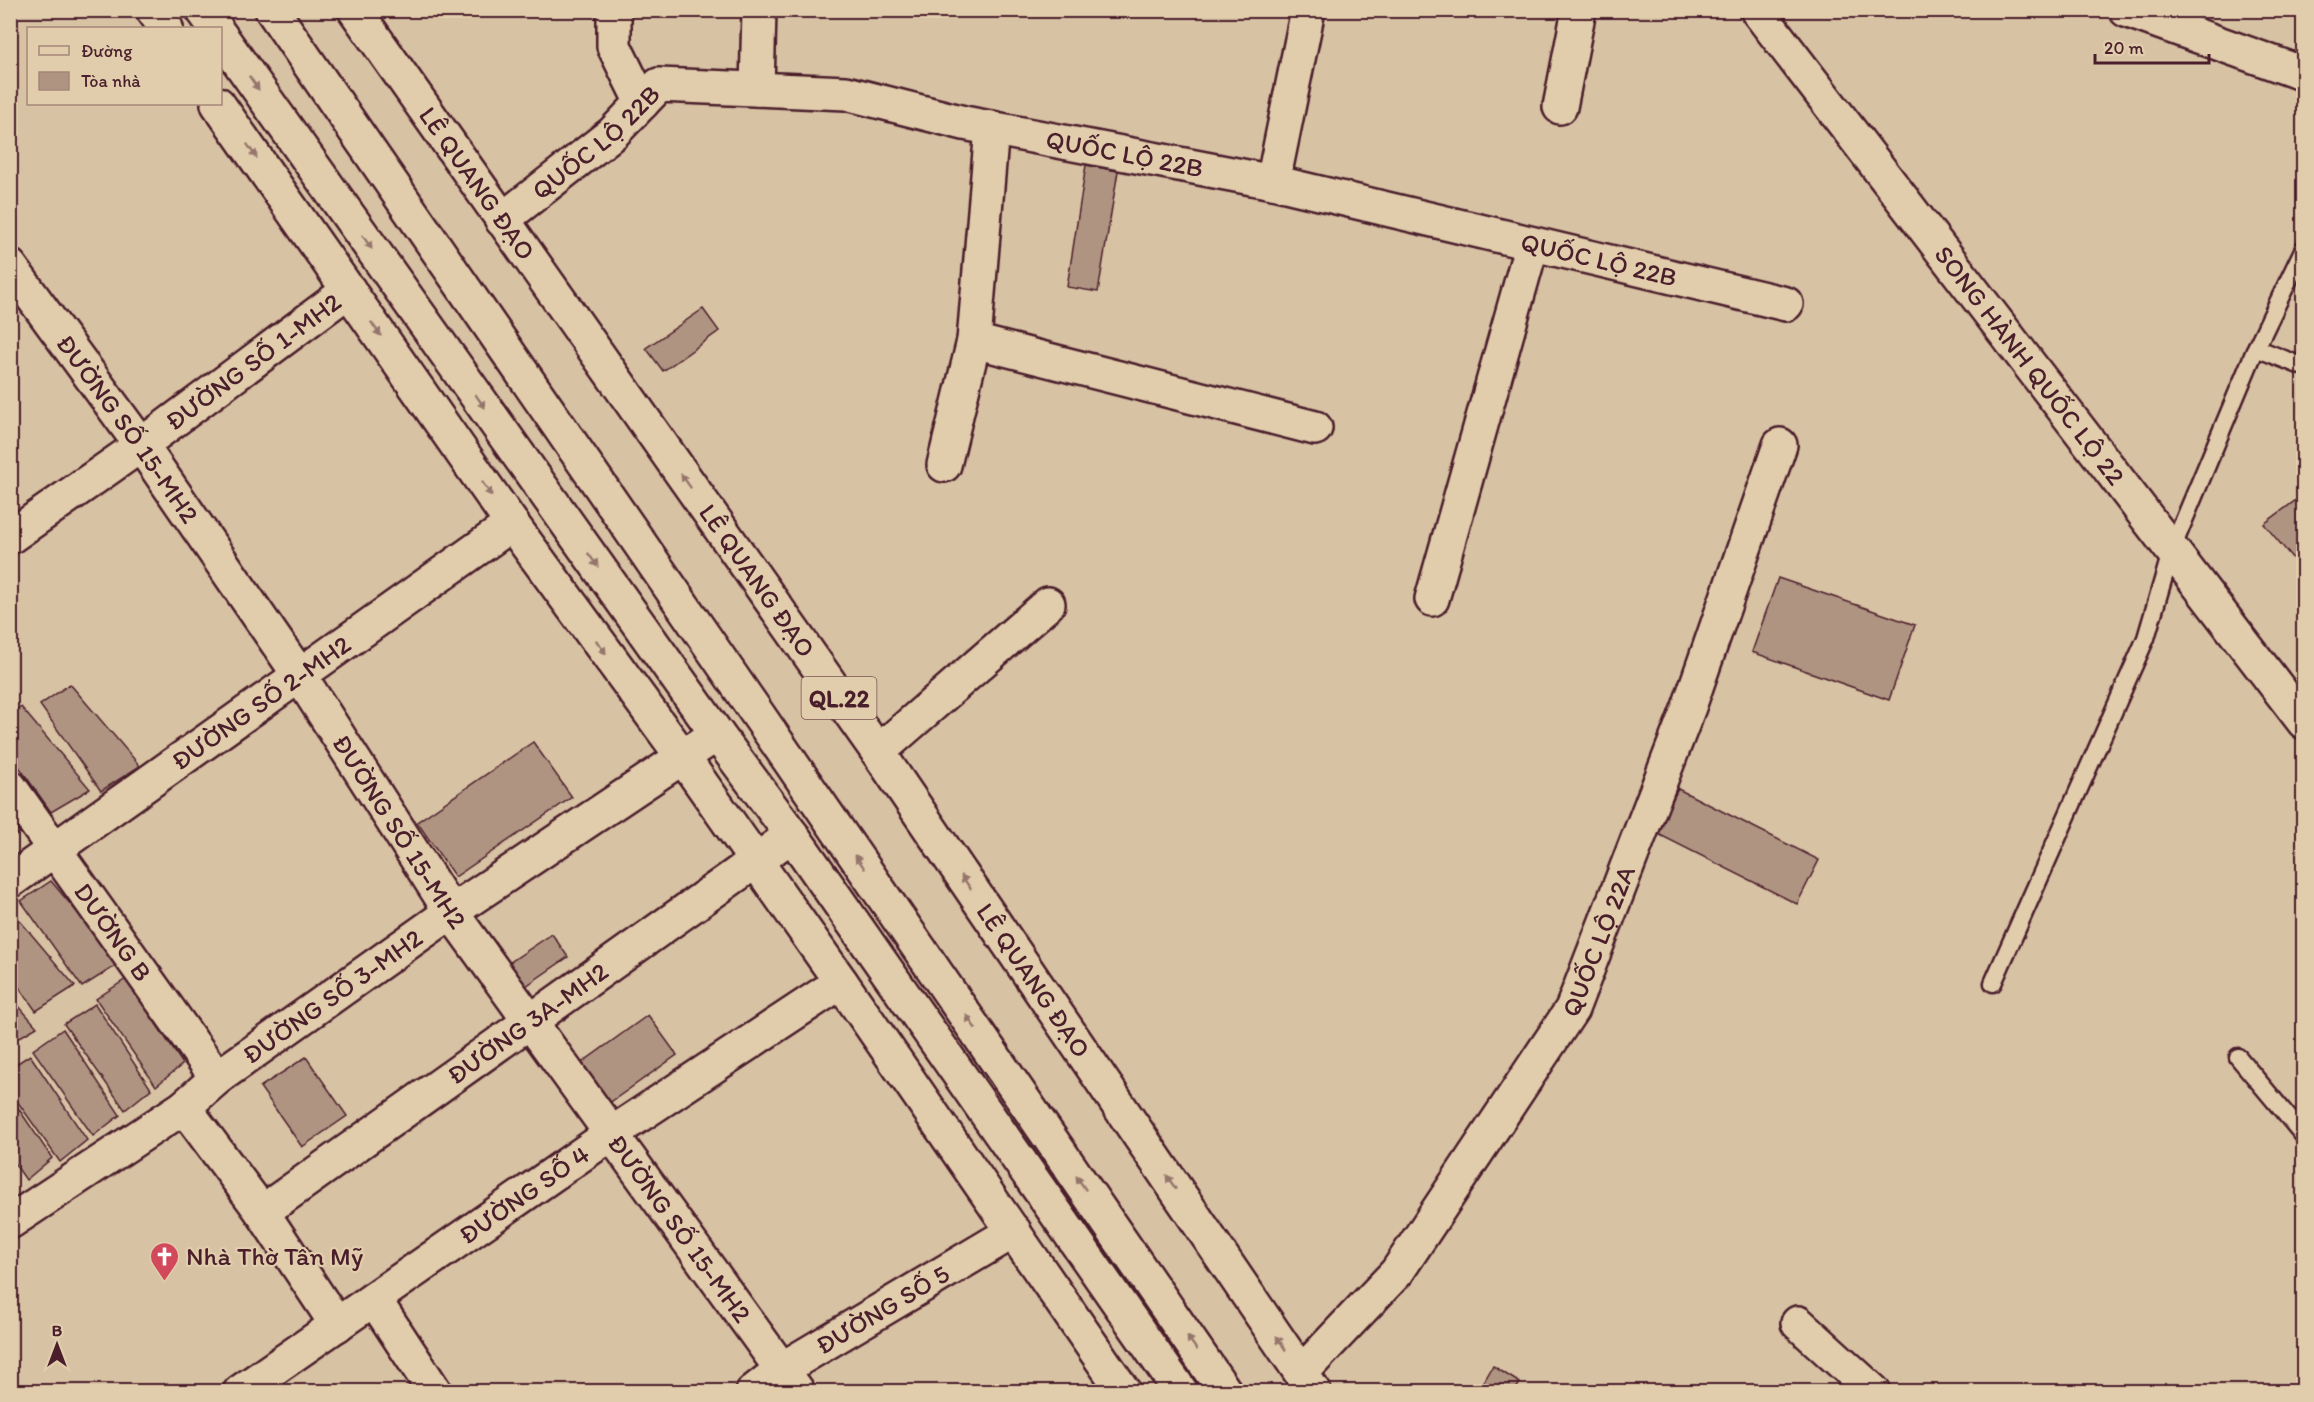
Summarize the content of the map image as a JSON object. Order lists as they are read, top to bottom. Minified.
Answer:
{"streets":{"main road":["QUỐC LỘ 22B","LÊ QUANG ĐẠO","ĐƯỜNG SỐ 1-MH2","SONG HÀNH QUỐC LỘ 22","ĐƯỜNG SỐ 15-MH2","QL.22","ĐƯỜNG SỐ 2-MH2","DƯỜNG B","QUỐC LỘ 22A","ĐƯỜNG SỐ 3-MH2","ĐƯỜNG 3A-MH2","ĐƯỜNG SỐ 4","ĐƯỜNG SỐ 5"]},"crossings":[["QUỐC LỘ 22B","LÊ QUANG ĐẠO"],["LÊ QUANG ĐẠO","QUỐC LỘ 22A"],["ĐƯỜNG SỐ 1-MH2","ĐƯỜNG SỐ 15-MH2"],["ĐƯỜNG SỐ 15-MH2","ĐƯỜNG SỐ 2-MH2"],["ĐƯỜNG SỐ 15-MH2","ĐƯỜNG SỐ 3-MH2"],["ĐƯỜNG SỐ 15-MH2","ĐƯỜNG 3A-MH2"],["ĐƯỜNG SỐ 15-MH2","ĐƯỜNG SỐ 4"],["ĐƯỜNG SỐ 15-MH2","ĐƯỜNG SỐ 5"],["ĐƯỜNG SỐ 2-MH2","DƯỜNG B"],["DƯỜNG B","ĐƯỜNG SỐ 3-MH2"]],"places":{"church":["Nhà Thờ Tân Mỹ"]},"legend":["Đường","Tòa nhà"],"scale_bar":"20 m","north":"top"}
